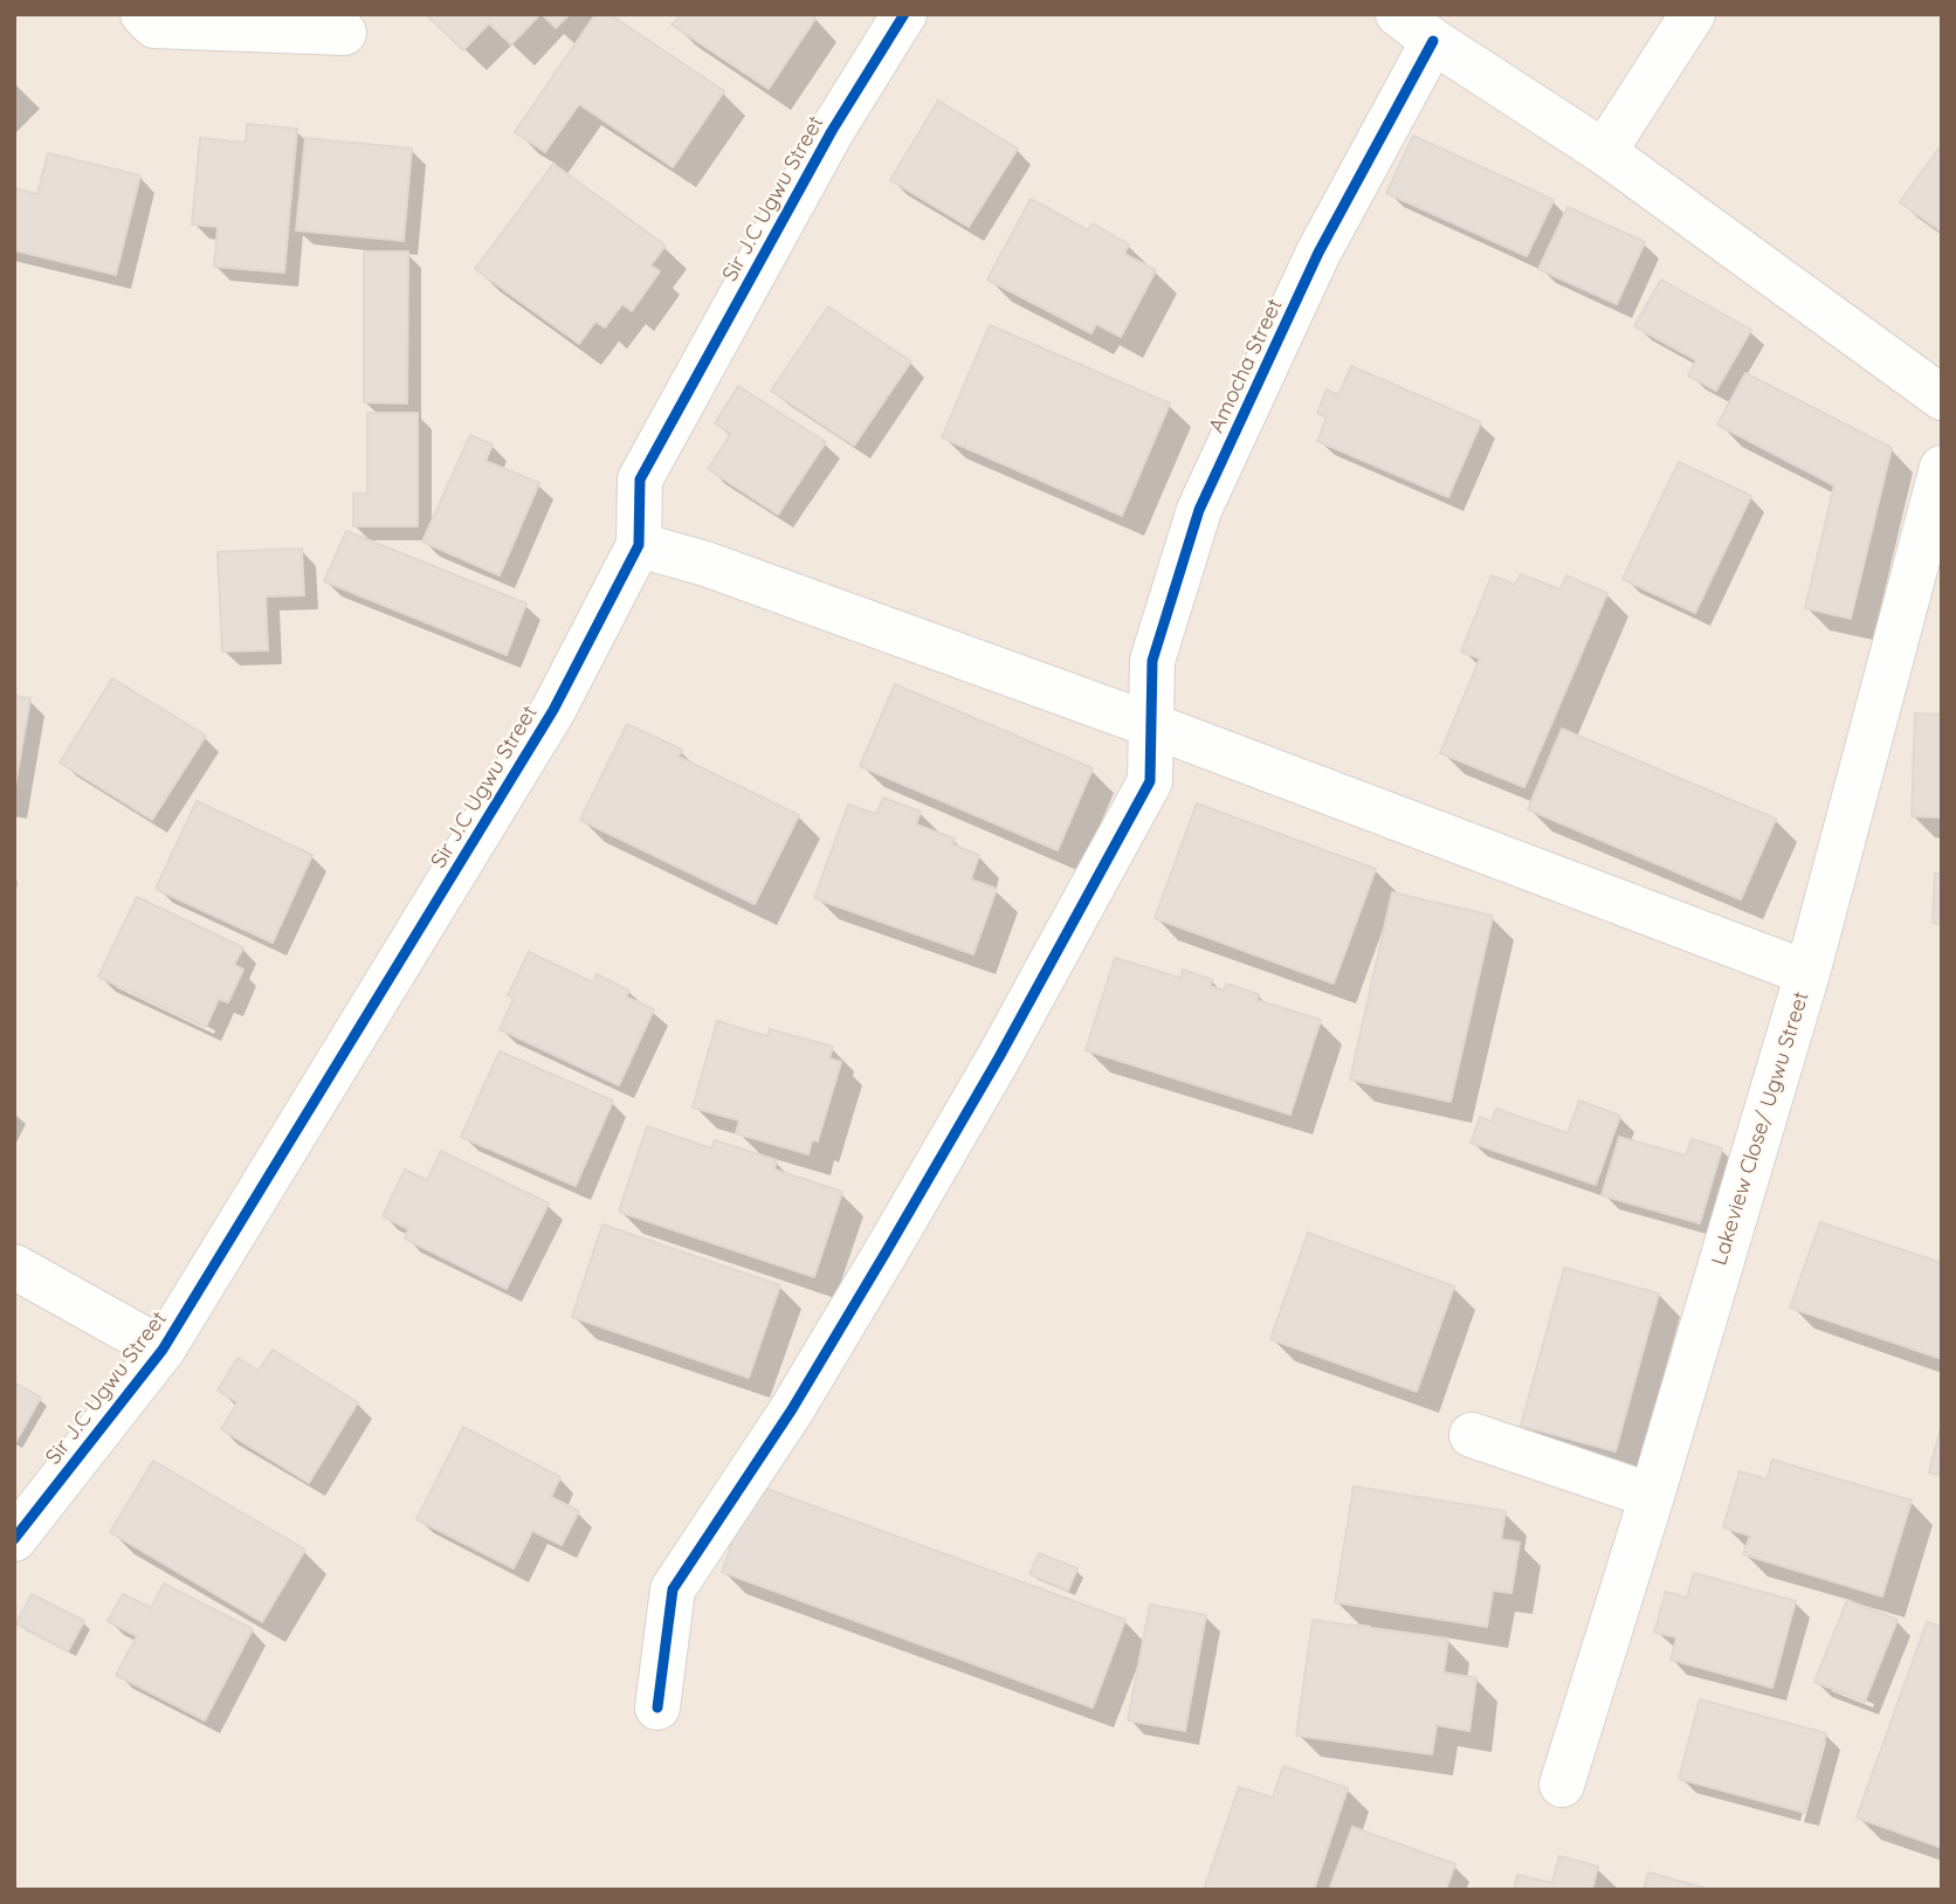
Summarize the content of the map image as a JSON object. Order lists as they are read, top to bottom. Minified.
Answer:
{"streets":{"street":["Sir J.C Ugwu Street","Amocha Street","Lakeview Close/ Ugwu Street"]}}
